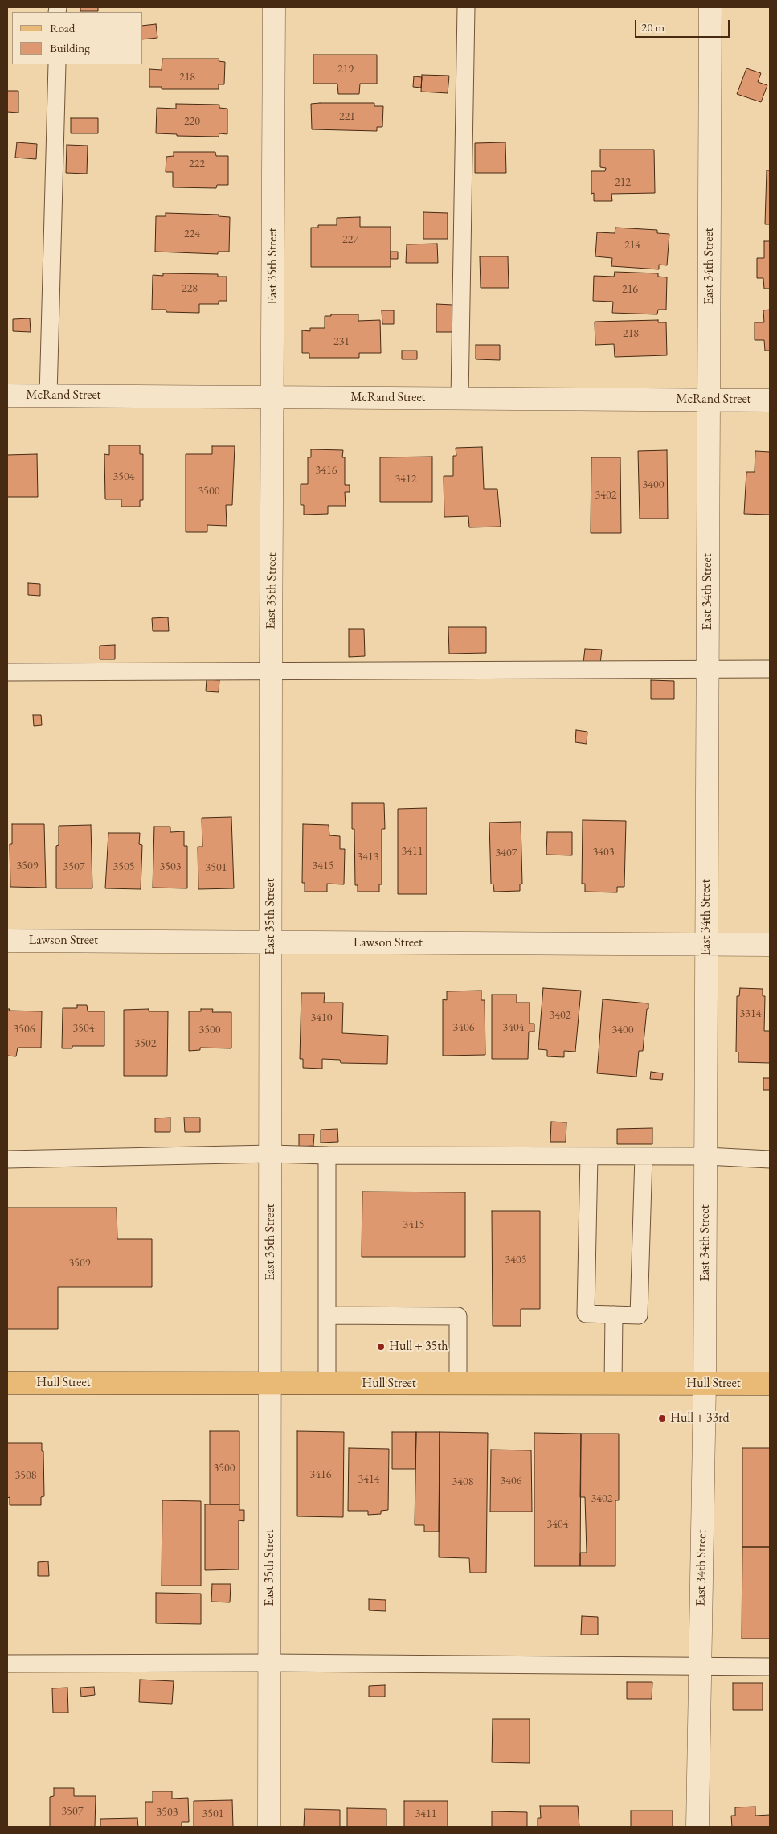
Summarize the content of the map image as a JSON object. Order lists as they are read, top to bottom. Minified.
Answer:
{"streets":{"main road":["Hull Street"],"street":["East 35th Street","East 34th Street","McRand Street","Lawson Street"]},"crossings":[["East 35th Street","McRand Street"],["East 35th Street","Lawson Street"],["East 35th Street","Hull Street"],["East 34th Street","McRand Street"],["East 34th Street","Lawson Street"],["East 34th Street","Hull Street"]],"places":["Hull + 35th","Hull + 33rd"],"house_numbers":["219","218","221","220","222","212","224","227","214","228","216","218","231","3416","3504","3412","3400","3500","3402","3411","3403","3407","3413","3509","3415","3507","3505","3503","3501","3314","3402","3410","3406","3404","3504","3506","3500","3400","3502","3415","3405","3509","3500","3416","3508","3414","3406","3408","3402","3404","3507","3503","3501","3411"],"legend":["Road","Building"],"scale_bar":"20 m"}
